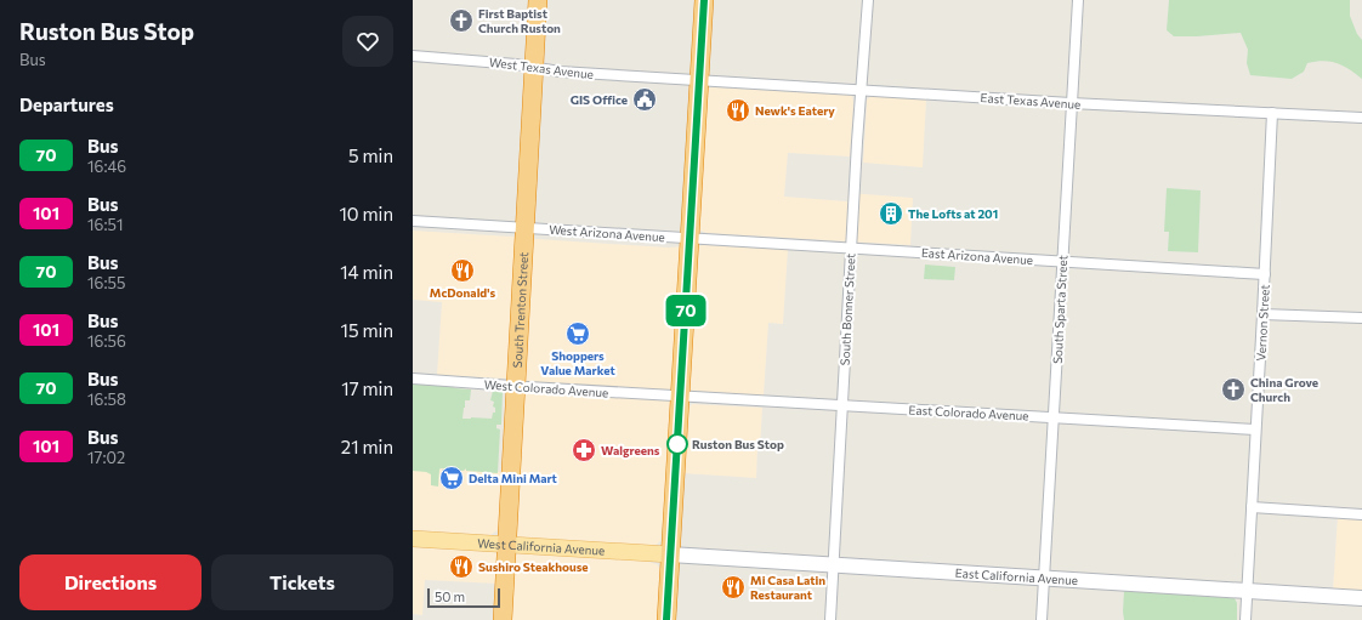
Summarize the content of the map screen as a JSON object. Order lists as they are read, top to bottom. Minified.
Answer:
{"streets":{"highway":["South Trenton Street"],"main road":["West California Avenue","East California Avenue"],"street":["West Texas Avenue","East Texas Avenue","West Arizona Avenue","East Arizona Avenue","South Bonner Street","South Sparta Street","Vernon Street","West Colorado Avenue","East Colorado Avenue"]},"crossings":[["West Texas Avenue","East Texas Avenue"],["West Texas Avenue","South Trenton Street"],["East Texas Avenue","South Bonner Street"],["East Texas Avenue","South Sparta Street"],["East Texas Avenue","Vernon Street"],["West Arizona Avenue","East Arizona Avenue"],["West Arizona Avenue","South Trenton Street"],["East Arizona Avenue","South Bonner Street"],["East Arizona Avenue","South Sparta Street"],["East Arizona Avenue","Vernon Street"],["South Trenton Street","West Colorado Avenue"],["South Trenton Street","West California Avenue"],["South Bonner Street","East Colorado Avenue"],["South Bonner Street","East California Avenue"],["South Sparta Street","East Colorado Avenue"],["South Sparta Street","East California Avenue"],["Vernon Street","East Colorado Avenue"],["Vernon Street","East California Avenue"],["West Colorado Avenue","East Colorado Avenue"],["West California Avenue","East California Avenue"]],"places":{"church":["First Baptist Church Ruston","China Grove Church"],"public building":["GIS Office"],"restaurant":["Newk's Eatery","McDonald's","Sushiro Steakhouse","Mi Casa Latin Restaurant"],"building":["The Lofts at 201"],"supermarket":["Shoppers Value Market","Delta Mini Mart"],"other":["Ruston Bus Stop"],"pharmacy":["Walgreens"]},"lines":["bus line 70"],"scale_bar":"50 m","page":{"heading":[["Ruston Bus Stop","Bus"],"Departures"],"on_map":"70","list":[{"mark":"70","name":"Bus","note":"16:46","value":"5 min"},{"mark":"101","name":"Bus","note":"16:51","value":"10 min"},{"mark":"70","name":"Bus","note":"16:55","value":"14 min"},{"mark":"101","name":"Bus","note":"16:56","value":"15 min"},{"mark":"70","name":"Bus","note":"16:58","value":"17 min"},{"mark":"101","name":"Bus","note":"17:02","value":"21 min"}],"buttons":["Directions","Tickets"],"scale":"50 m"}}
